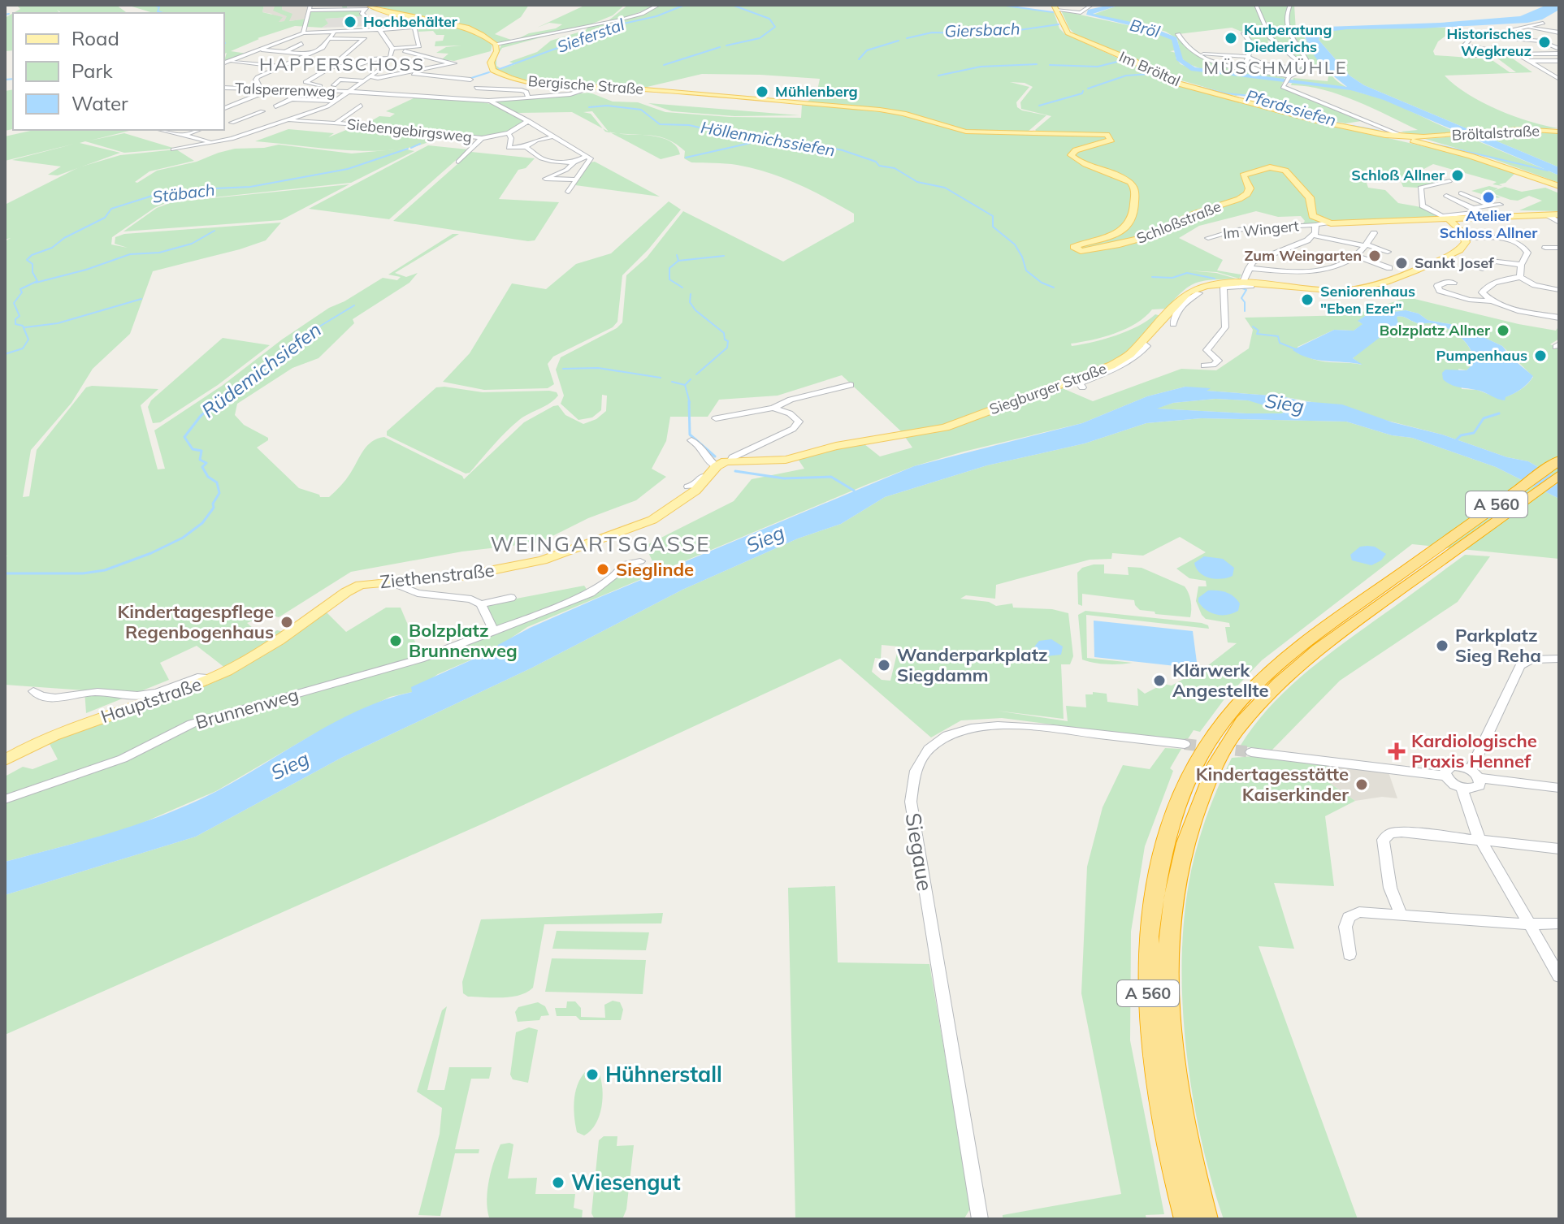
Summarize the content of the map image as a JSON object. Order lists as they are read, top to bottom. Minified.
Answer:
{"streets":{"highway":["A 560"],"main road":["Im Bröltal","Bergische Straße","Bröltalstraße","Schloßstraße","Siegburger Straße","Ziethenstraße","Hauptstraße"],"street":["Talsperrenweg","Siebengebirgsweg","Im Wingert","Brunnenweg","Siegaue"]},"crossings":[["Im Bröltal","Bröltalstraße"],["Bergische Straße","Talsperrenweg"],["Bergische Straße","Schloßstraße"],["Schloßstraße","Im Wingert"],["Siegburger Straße","Ziethenstraße"],["Ziethenstraße","Hauptstraße"]],"districts":["HAPPERSCHOSS","MÜSCHMÜHLE","WEINGARTSGASSE"],"water":["Bröl","Giersbach","Sieferstal","Pferdssiefen","Höllenmichssiefen","Stäbach","Rüdemichsiefen","Sieg"],"places":{"other":["Hochbehälter","Kurberatung Diederichs","Historisches Wegkreuz","Mühlenberg","Schloß Allner","Atelier Schloss Allner","Zum Weingarten","Sankt Josef","Seniorenhaus \"Eben Ezer\"","Bolzplatz Allner","Pumpenhaus","Sieglinde","Kindertagespflege Regenbogenhaus","Bolzplatz Brunnenweg","Parkplatz Sieg Reha","Wanderparkplatz Siegdamm","Klärwerk Angestellte","Kindertagesstätte Kaiserkinder","Hühnerstall","Wiesengut"],"health":["Kardiologische Praxis Hennef"]},"legend":["Road","Park","Water"]}
